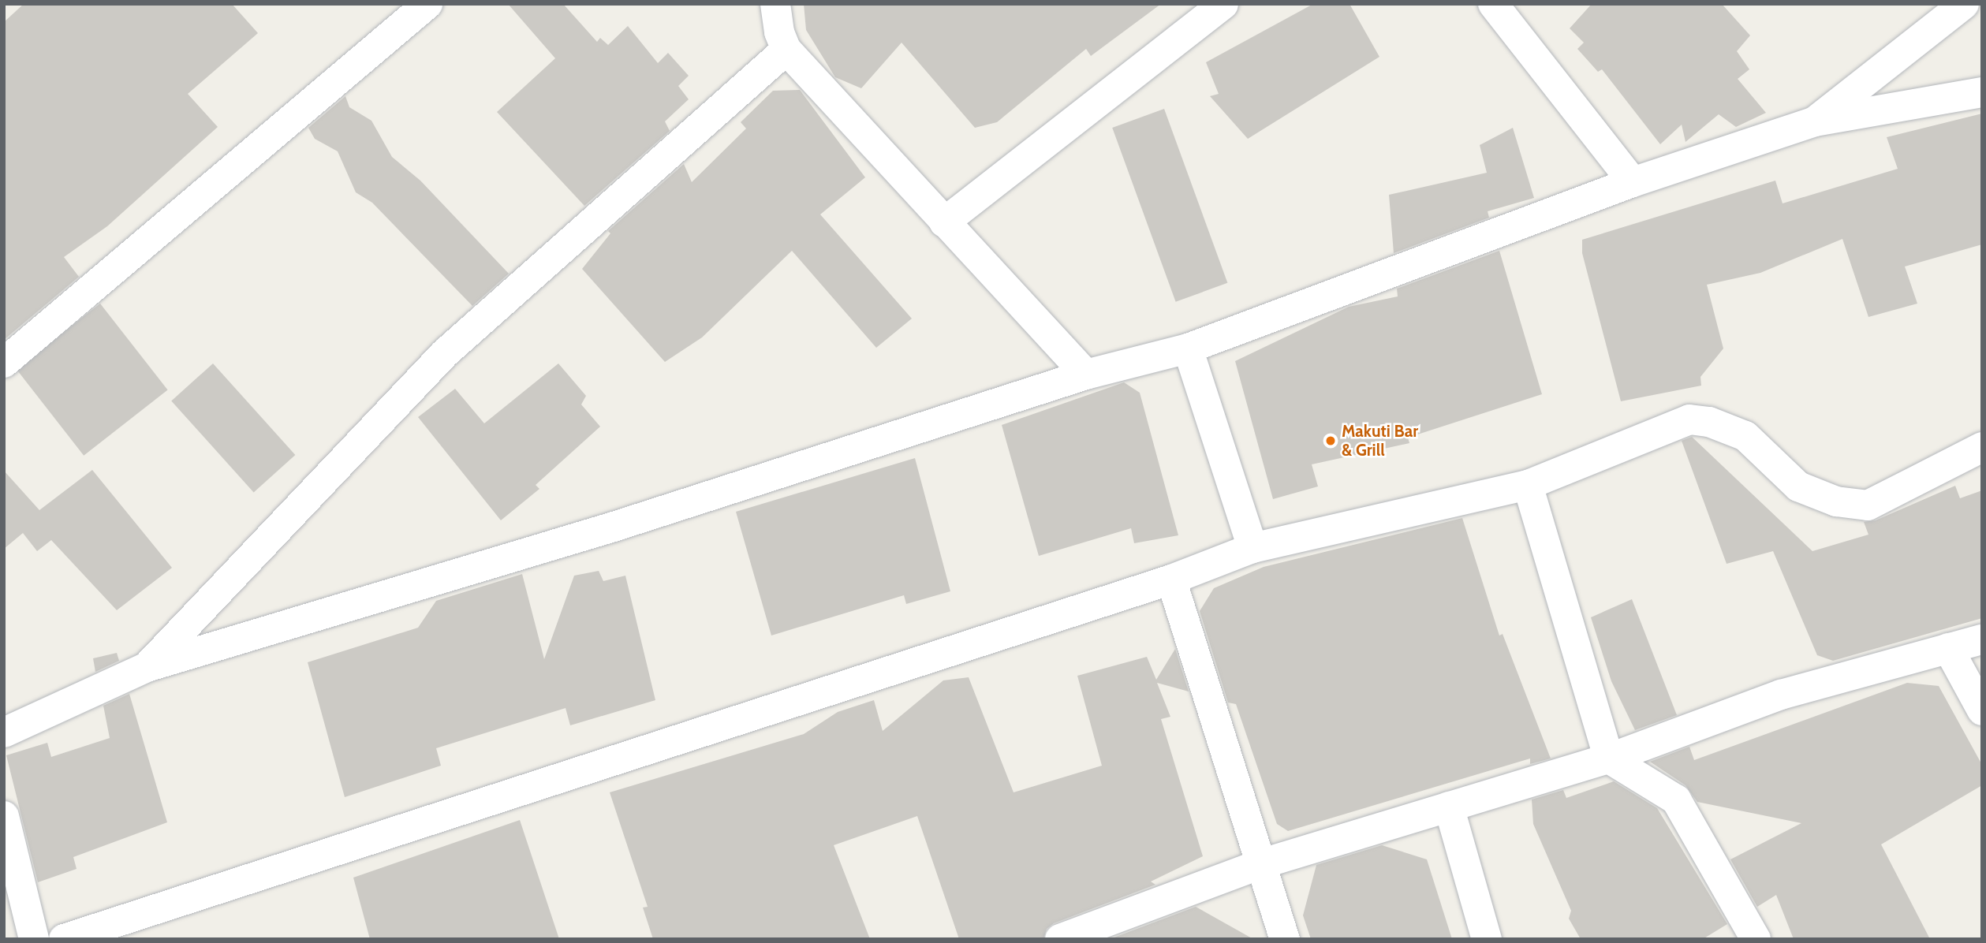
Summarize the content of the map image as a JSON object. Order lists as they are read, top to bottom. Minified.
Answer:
{"places":["Makuti Bar & Grill"]}
